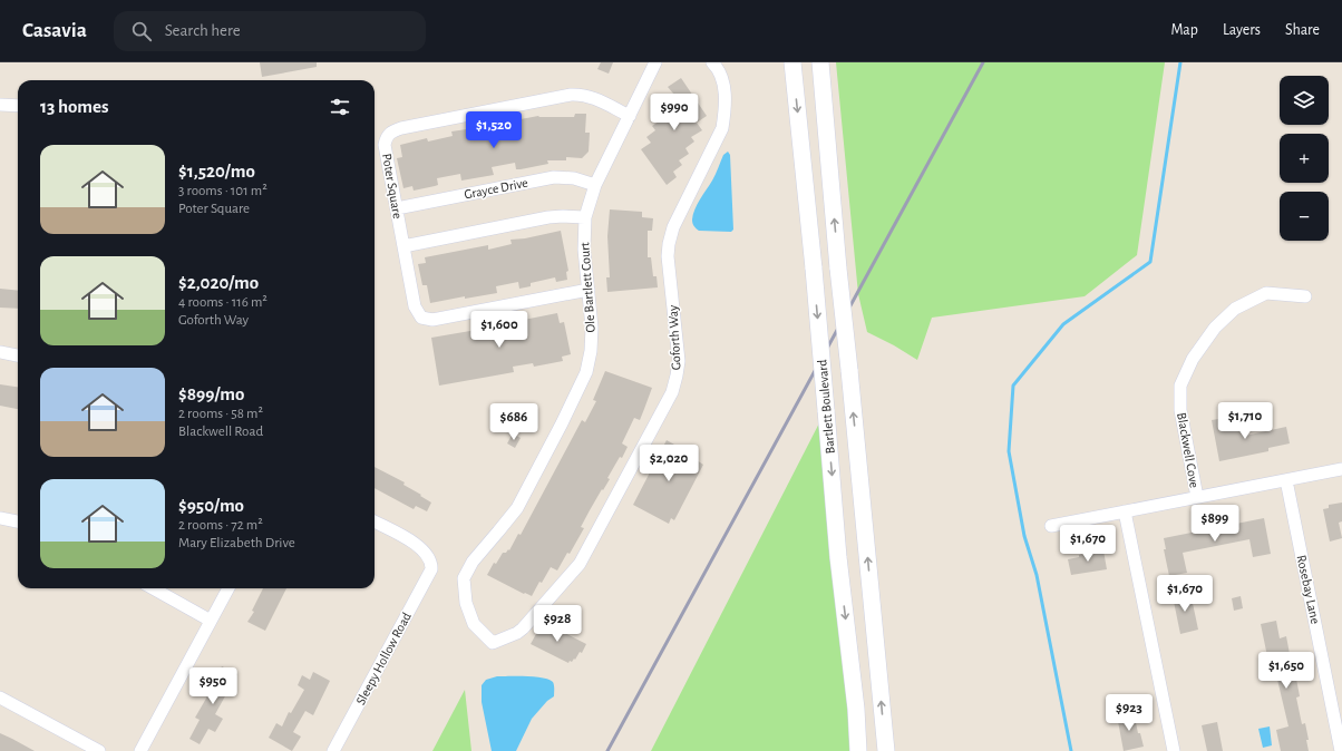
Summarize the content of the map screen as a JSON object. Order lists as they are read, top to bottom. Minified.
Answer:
{"streets":{"main road":["Bartlett Boulevard"],"street":["Poter Square","Grayce Drive","Ole Bartlett Court","Goforth Way","Blackwell Cove","Rosebay Lane","Sleepy Hollow Road"]},"crossings":[["Poter Square","Grayce Drive"],["Poter Square","Ole Bartlett Court"],["Grayce Drive","Ole Bartlett Court"],["Ole Bartlett Court","Goforth Way"]],"page":{"header":"Casavia","search":"Search here","nav":["Map","Layers","Share"],"map_buttons":["+","−"],"heading":"13 homes","price":["$990","$1,520","$1,600","$1,710","$686","$2,020","$899","$1,670","$1,670","$928","$1,650","$950","$923"],"list":[{"name":"$1,520/mo","note":"3 rooms · 101 m² · Poter Square"},{"name":"$2,020/mo","note":"4 rooms · 116 m² · Goforth Way"},{"name":"$899/mo","note":"2 rooms · 58 m² · Blackwell Road"},{"name":"$950/mo","note":"2 rooms · 72 m² · Mary Elizabeth Drive"}]}}
